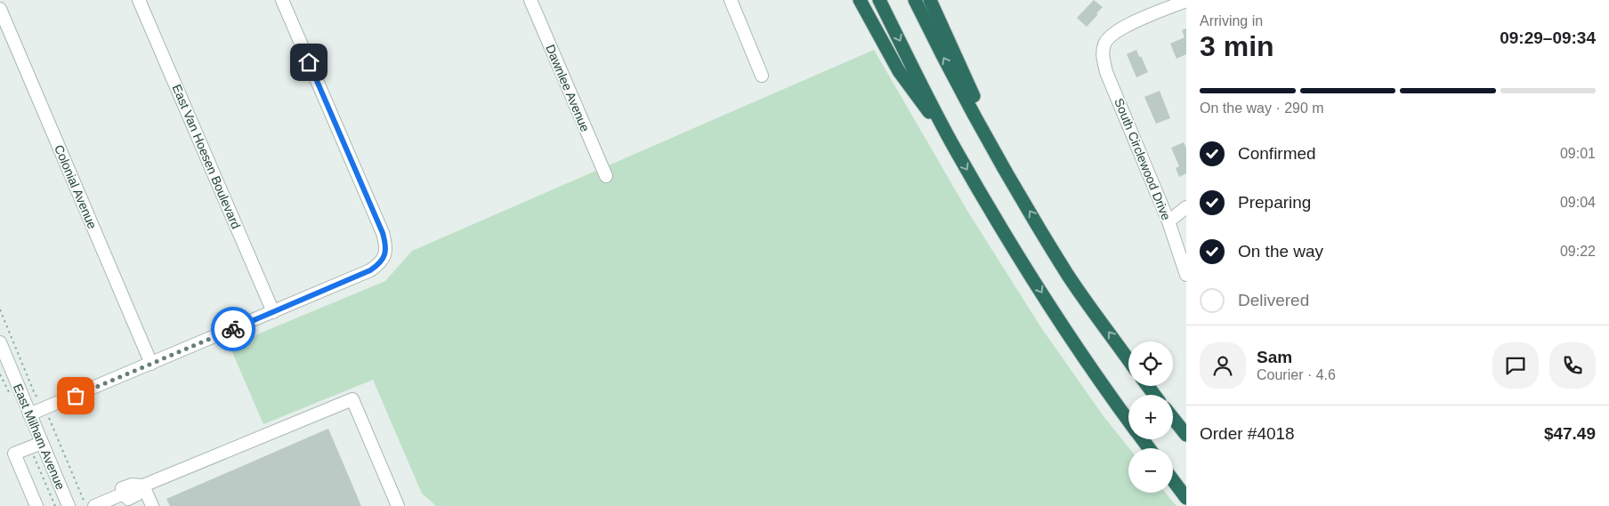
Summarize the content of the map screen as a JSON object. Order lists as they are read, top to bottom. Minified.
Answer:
{"streets":{"street":["Dawnlee Avenue","East Van Hoesen Boulevard","South Circlewood Drive","Colonial Avenue","East Milham Avenue"]},"page":{"heading":["3 min","Arriving in","09:29–09:34"],"panel":["Sam","Courier · 4.6","Order #4018","$47.49"],"bar":"On the way · 290 m","list":[["Confirmed","09:01"],["Preparing","09:04"],["On the way","09:22"],"Delivered"],"map_buttons":["+","−"]}}
